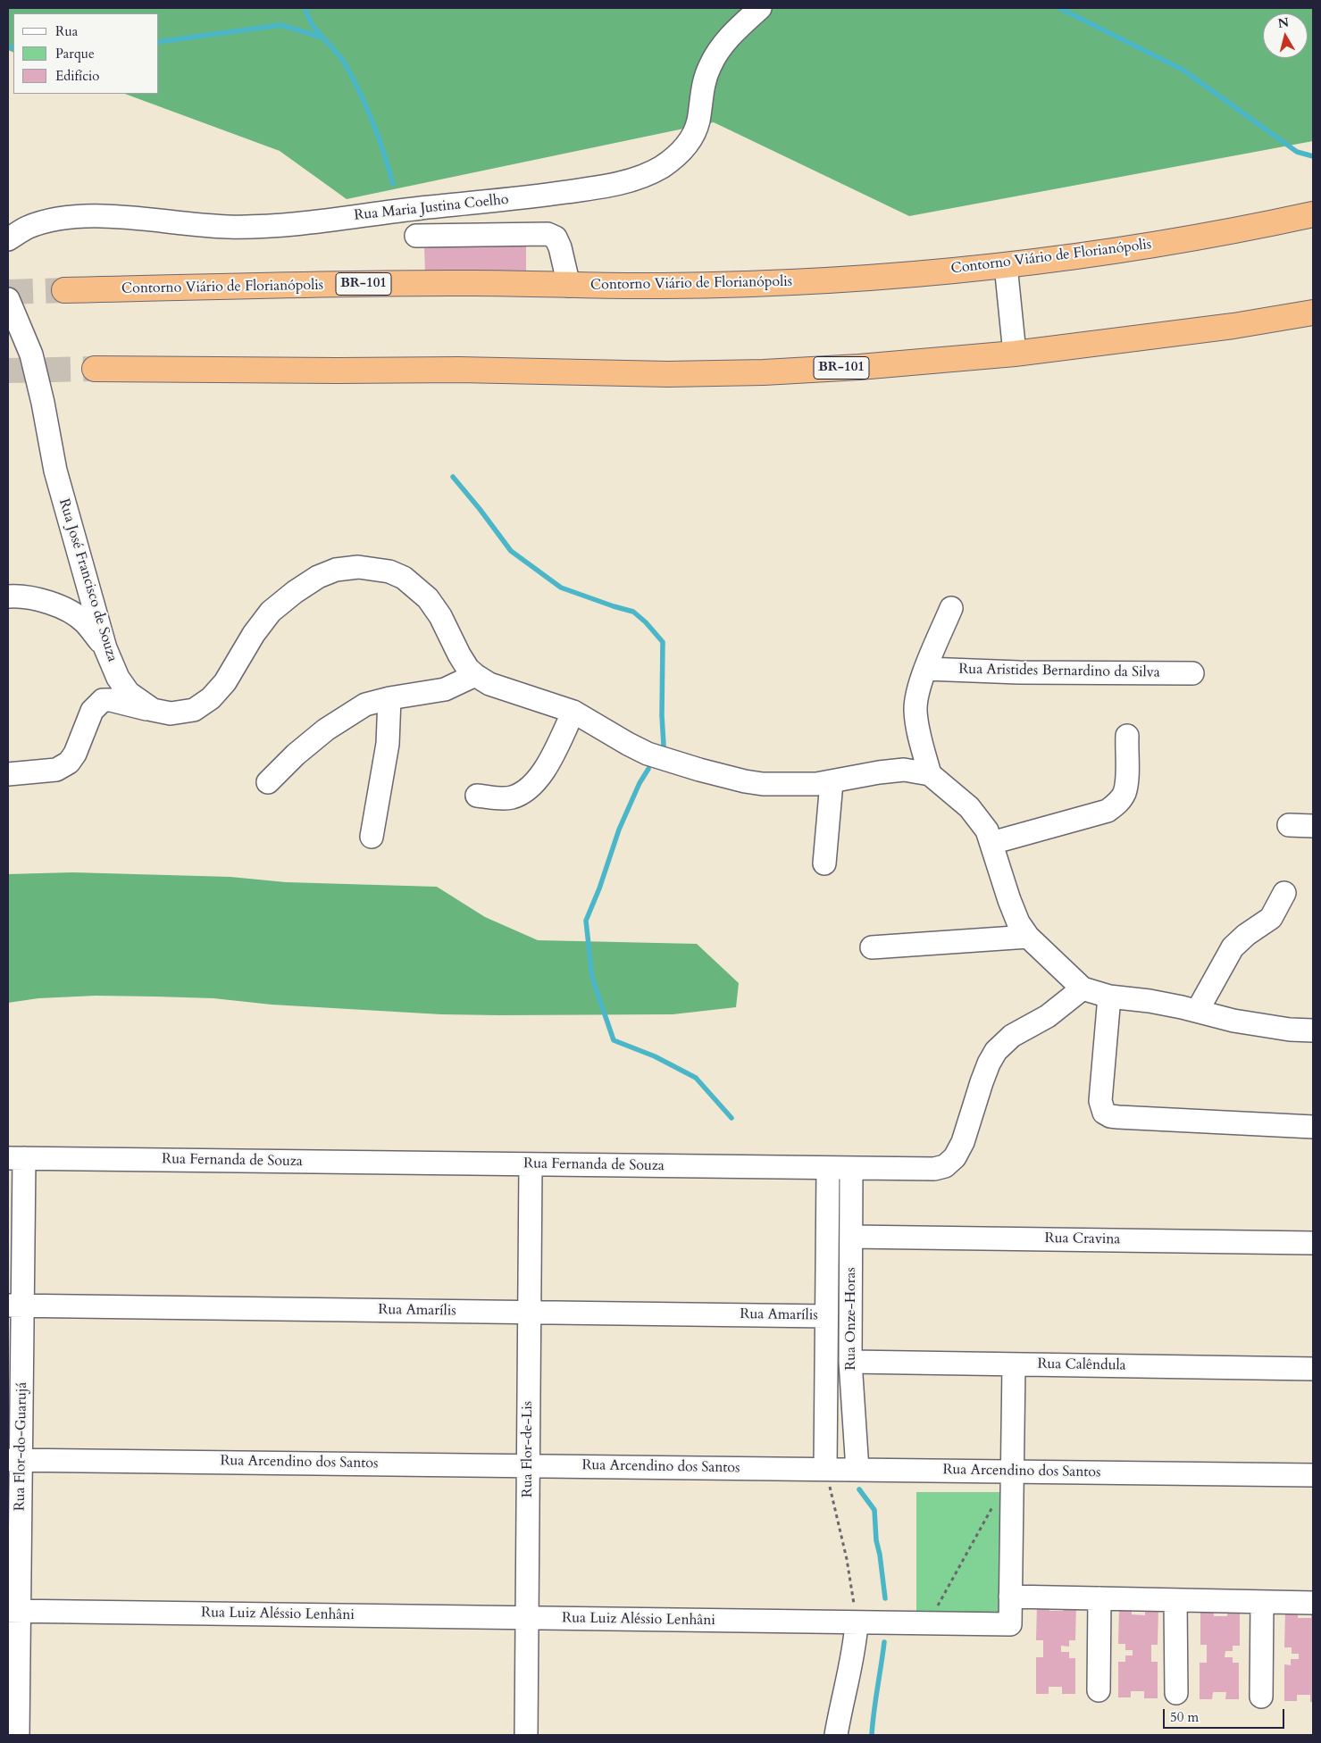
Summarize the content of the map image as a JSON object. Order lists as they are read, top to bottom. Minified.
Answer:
{"streets":{"highway":["Contorno Viário de Florianópolis","BR-101"],"street":["Rua Maria Justina Coelho","Rua José Francisco de Souza","Rua Aristides Bernardino da Silva","Rua Fernanda de Souza","Rua Cravina","Rua Amarílis","Rua Onze-Horas","Rua Calêndula","Rua Flor-do-Guarujá","Rua Flor-de-Lis","Rua Arcendino dos Santos","Rua Luiz Aléssio Lenhâni"]},"crossings":[["Rua Fernanda de Souza","Rua Onze-Horas"],["Rua Fernanda de Souza","Rua Flor-do-Guarujá"],["Rua Fernanda de Souza","Rua Flor-de-Lis"],["Rua Cravina","Rua Onze-Horas"],["Rua Amarílis","Rua Onze-Horas"],["Rua Amarílis","Rua Flor-do-Guarujá"],["Rua Amarílis","Rua Flor-de-Lis"],["Rua Onze-Horas","Rua Calêndula"],["Rua Onze-Horas","Rua Arcendino dos Santos"],["Rua Calêndula","Rua Luiz Aléssio Lenhâni"],["Rua Flor-do-Guarujá","Rua Arcendino dos Santos"],["Rua Flor-do-Guarujá","Rua Luiz Aléssio Lenhâni"],["Rua Flor-de-Lis","Rua Arcendino dos Santos"],["Rua Flor-de-Lis","Rua Luiz Aléssio Lenhâni"],["Rua Arcendino dos Santos","Rua Luiz Aléssio Lenhâni"]],"legend":["Rua","Parque","Edifício"],"scale_bar":"50 m","north":"top"}
